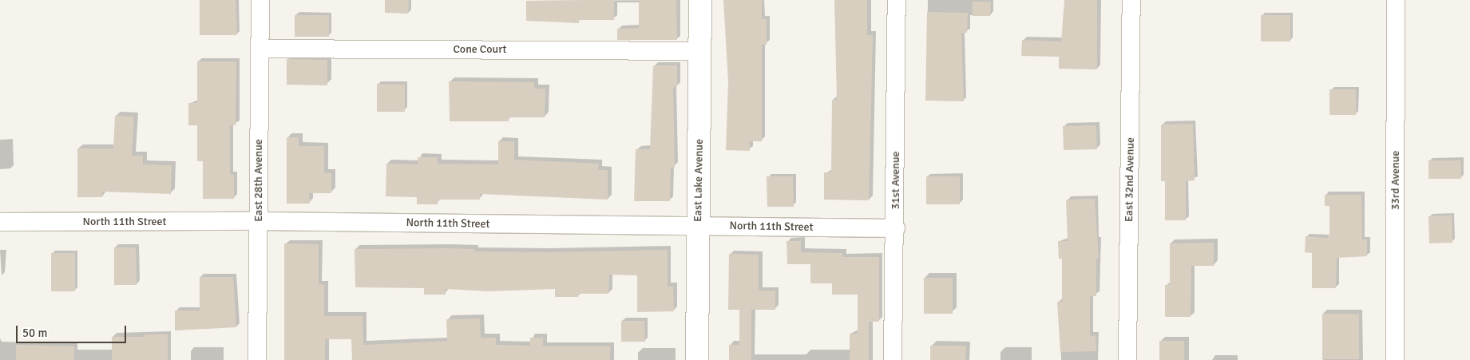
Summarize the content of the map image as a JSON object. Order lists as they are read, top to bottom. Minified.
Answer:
{"streets":{"street":["Cone Court","East 32nd Avenue","East 28th Avenue","East Lake Avenue","31st Avenue","33rd Avenue","North 11th Street"]},"crossings":[["Cone Court","East 28th Avenue"],["Cone Court","East Lake Avenue"],["East 28th Avenue","North 11th Street"],["East Lake Avenue","North 11th Street"],["31st Avenue","North 11th Street"]],"scale_bar":"50 m"}
